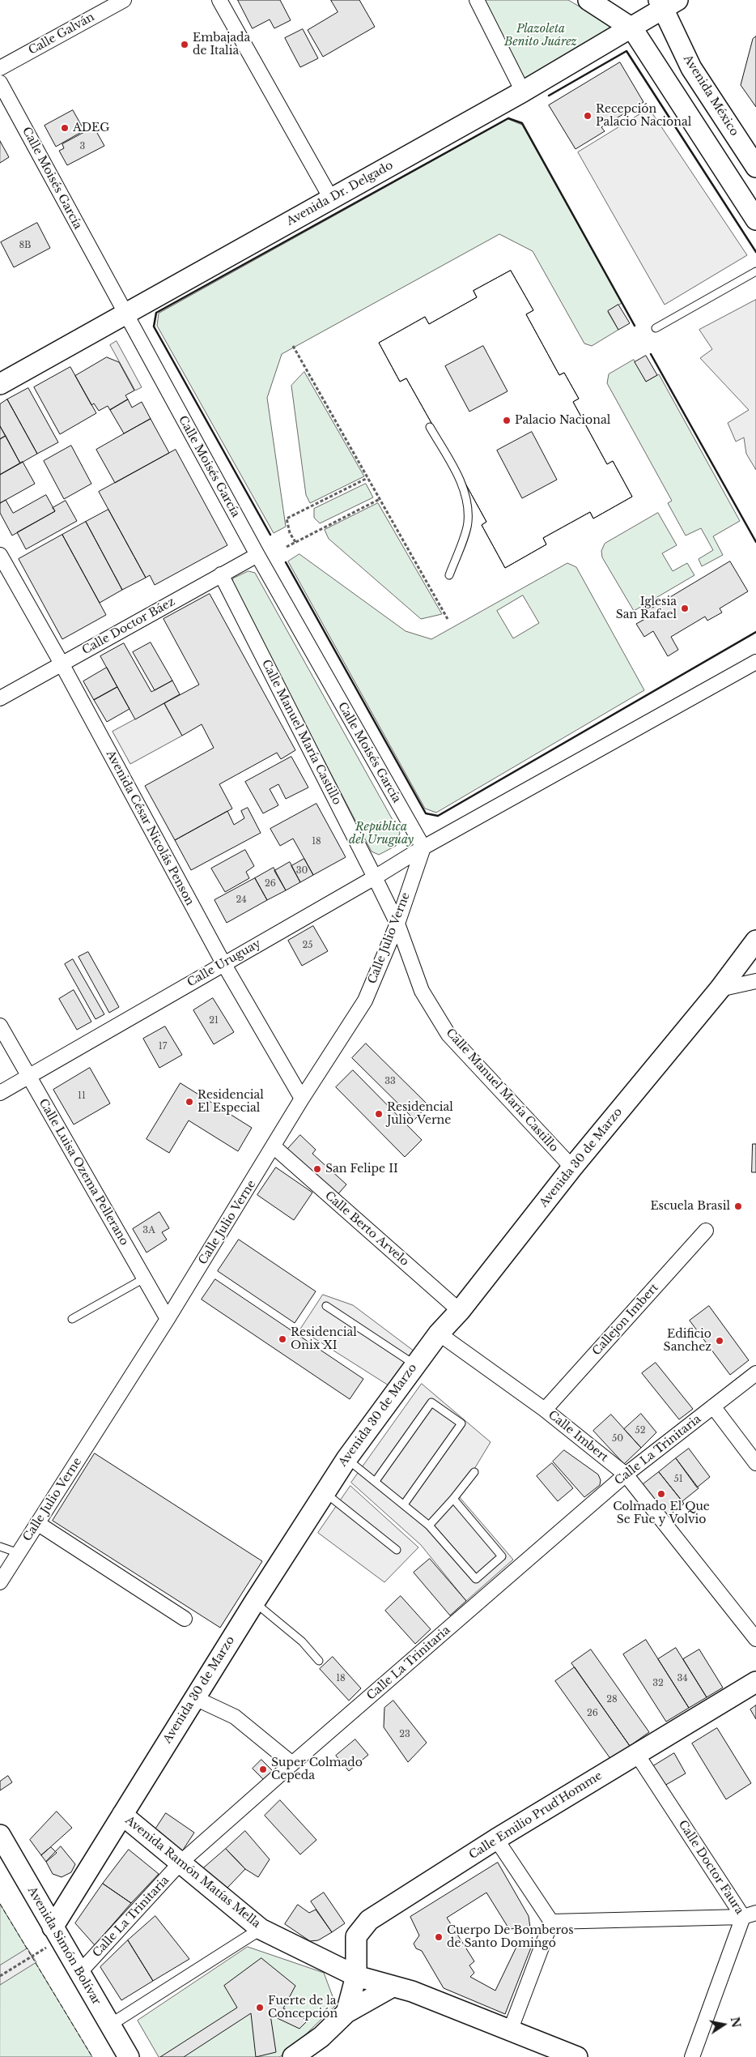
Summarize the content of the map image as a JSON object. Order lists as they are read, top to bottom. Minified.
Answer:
{"streets":{"main road":["Avenida México","Avenida Dr. Delgado","Avenida 30 de Marzo","Calle Emilio Prud'Homme","Avenida Ramón Matías Mella","Avenida Simón Bolívar"],"street":["Calle Galván","Calle Moisés García","Calle Doctor Báez","Calle Manuel María Castillo","Avenida César Nicolás Penson","Calle Julio Verne","Calle Uruguay","Calle Luisa Ozema Pellerano","Calle Berto Arvelo","Callejon Imbert","Calle Imbert","Calle La Trinitaria","Calle Doctor Faura"]},"crossings":[["Avenida México","Avenida Dr. Delgado"],["Calle Moisés García","Avenida Dr. Delgado"],["Calle Moisés García","Calle Doctor Báez"],["Calle Moisés García","Calle Julio Verne"],["Calle Moisés García","Calle Uruguay"],["Calle Doctor Báez","Calle Manuel María Castillo"],["Calle Doctor Báez","Avenida César Nicolás Penson"],["Calle Manuel María Castillo","Calle Julio Verne"],["Calle Manuel María Castillo","Calle Uruguay"],["Calle Manuel María Castillo","Avenida 30 de Marzo"],["Avenida César Nicolás Penson","Calle Julio Verne"],["Avenida César Nicolás Penson","Calle Uruguay"],["Calle Julio Verne","Calle Uruguay"],["Calle Julio Verne","Calle Luisa Ozema Pellerano"],["Calle Julio Verne","Calle Berto Arvelo"],["Calle Uruguay","Calle Luisa Ozema Pellerano"],["Avenida 30 de Marzo","Calle Berto Arvelo"],["Avenida 30 de Marzo","Calle Imbert"],["Avenida 30 de Marzo","Avenida Ramón Matías Mella"],["Avenida 30 de Marzo","Avenida Simón Bolívar"],["Callejon Imbert","Calle Imbert"],["Calle Imbert","Calle La Trinitaria"],["Calle La Trinitaria","Avenida Ramón Matías Mella"],["Calle La Trinitaria","Avenida Simón Bolívar"],["Calle Emilio Prud'Homme","Calle Doctor Faura"],["Calle Emilio Prud'Homme","Avenida Ramón Matías Mella"]],"parks":["Plazoleta Benito Juárez","República del Uruguay"],"places":["Embajada de Italia","Recepción Palacio Nacional","ADEG","Palacio Nacional","Iglesia San Rafael","Residencial El Especial","Residencial Julio Verne","San Felipe II","Escuela Brasil","Residencial Onix XI","Edificio Sanchez","Colmado El Que Se Fue y Volvio","Super Colmado Cepeda","Cuerpo De Bomberos de Santo Domingo","Fuerte de la Concepción"],"house_numbers":["3","8B","18","30","26","24","25","21","17","33","11","3A","52","50","51","18","34","32","28","26","23"],"north":"right"}
